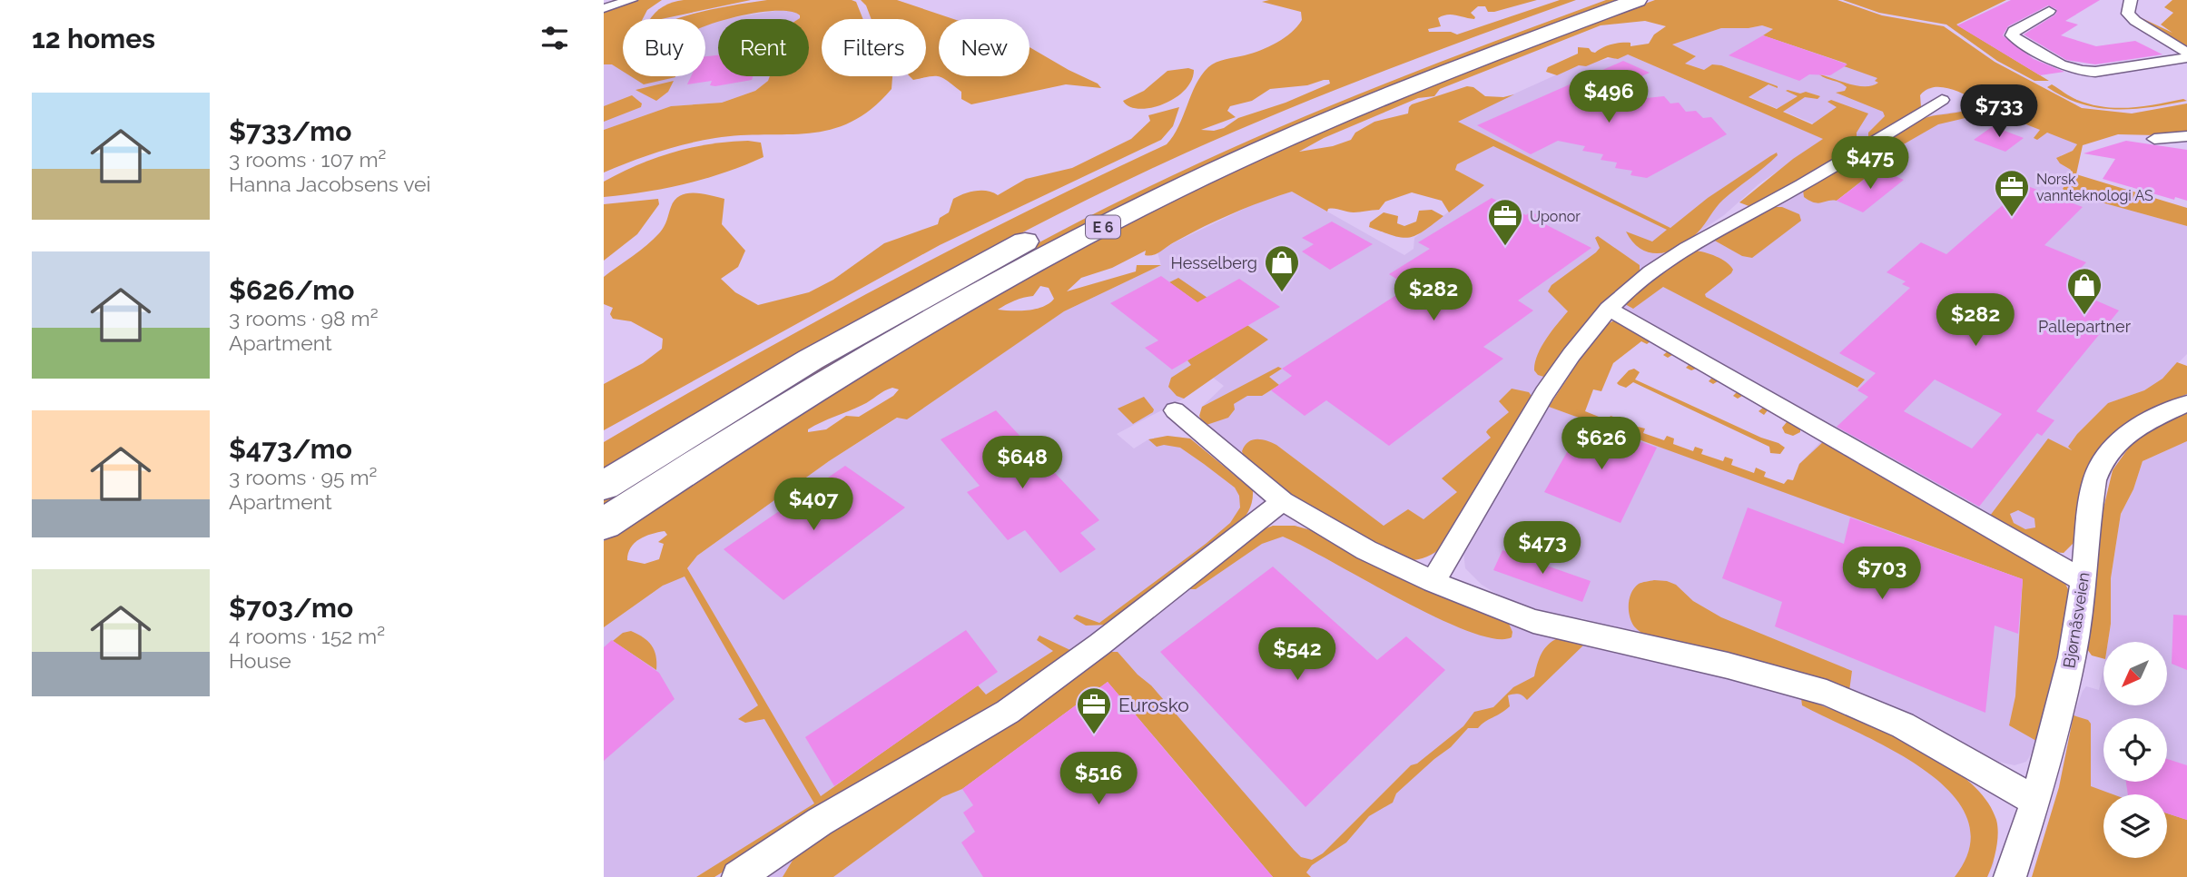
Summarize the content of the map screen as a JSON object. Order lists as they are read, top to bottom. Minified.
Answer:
{"streets":{"highway":["E 6"],"street":["Bjørnåsveien"]},"places":{"office":["Norsk vannteknologi AS","Uponor","Eurosko"],"shop":["Hesselberg","Pallepartner"]},"north":"bottom left","page":{"heading":"12 homes","chip":["Buy","Rent","Filters","New"],"price":["$496","$733","$475","$282","$282","$626","$648","$407","$473","$703","$542","$516"],"list":[{"name":"$733/mo","note":"3 rooms · 107 m² · Hanna Jacobsens vei"},{"name":"$626/mo","note":"3 rooms · 98 m² · Apartment"},{"name":"$473/mo","note":"3 rooms · 95 m² · Apartment"},{"name":"$703/mo","note":"4 rooms · 152 m² · House"}]}}
